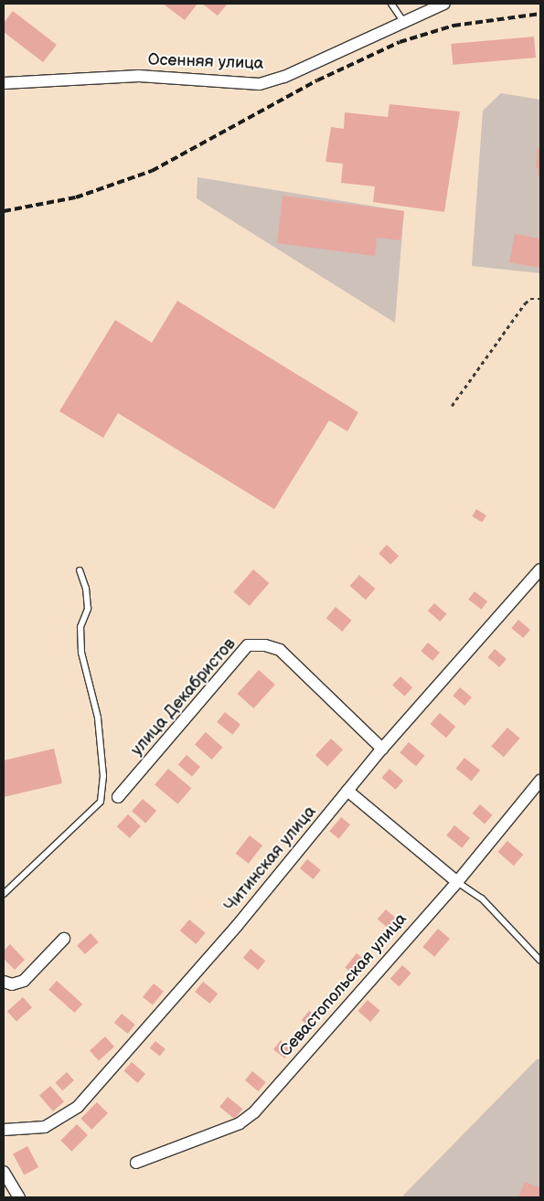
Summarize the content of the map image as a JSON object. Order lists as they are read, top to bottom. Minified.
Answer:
{"streets":{"street":["Осенняя улица","улица Декабристов","Читинская улица","Севастопольская улица"]},"crossings":[["улица Декабристов","Читинская улица"]]}
